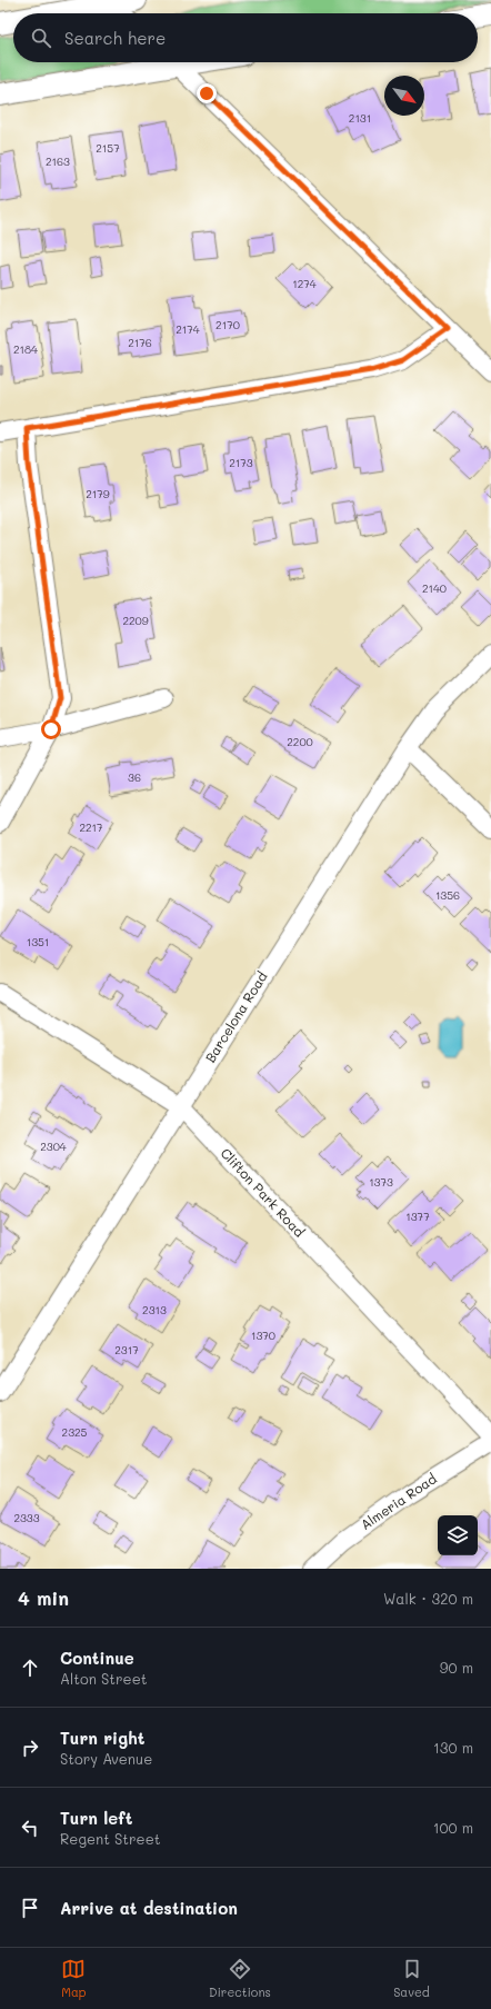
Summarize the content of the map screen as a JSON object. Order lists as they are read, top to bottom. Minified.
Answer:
{"streets":{"street":["Barcelona Road","Clifton Park Road","Almeria Road"]},"crossings":[["Barcelona Road","Clifton Park Road"]],"house_numbers":["2131","2157","2163","1274","2170","2174","2176","2184","2173","2179","2140","2209","2200","36","2217","1356","1351","2304","1373","1377","2313","1370","2317","2325","2333"],"north":"bottom right","page":{"search":"Search here","heading":["4 min","Walk · 320 m"],"list":[["Continue","Alton Street","90 m"],["Turn right","Story Avenue","130 m"],["Turn left","Regent Street","100 m"],"Arrive at destination"],"nav":["Map","Directions","Saved"]}}
